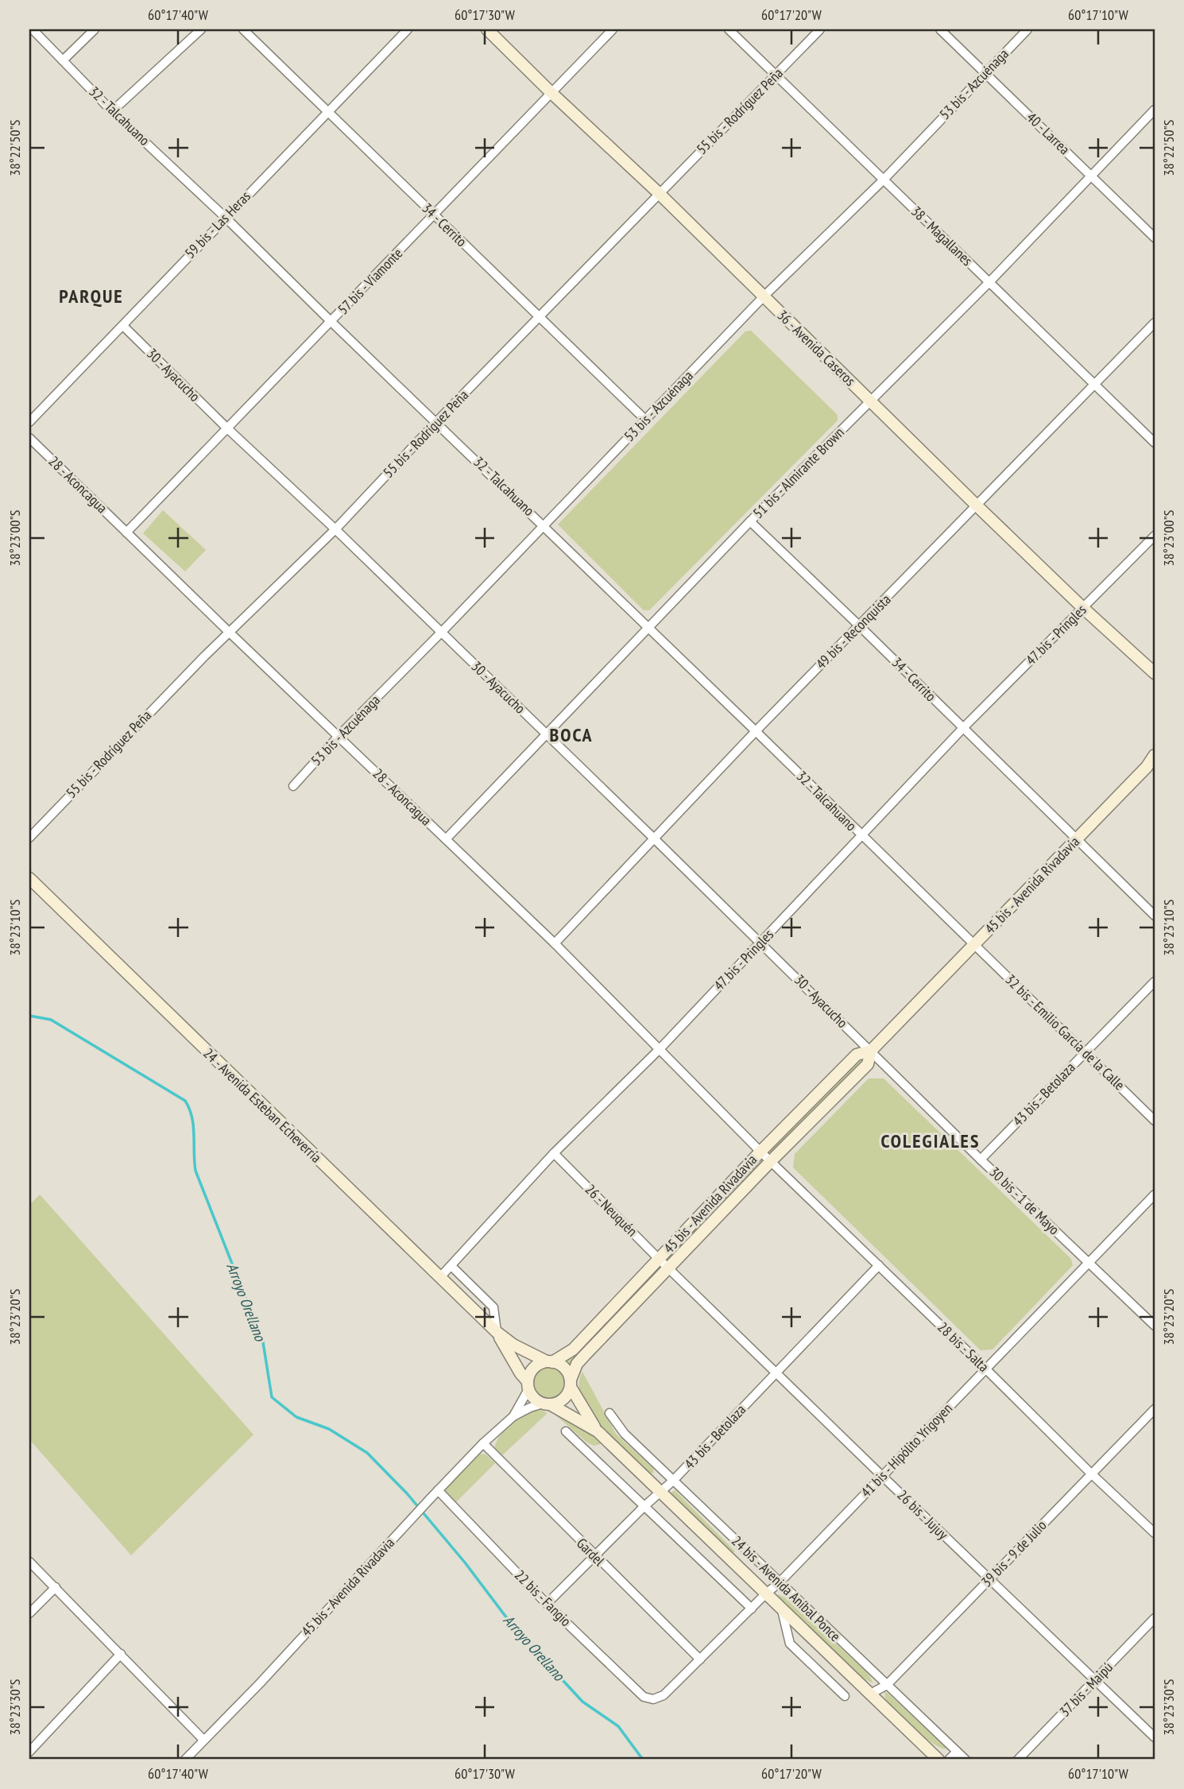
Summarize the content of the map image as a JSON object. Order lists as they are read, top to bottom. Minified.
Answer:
{"streets":{"main road":["36 - Avenida Caseros","45 bis - Avenida Rivadavia","24 - Avenida Esteban Echeverría","24 bis - Avenida Aníbal Ponce"],"street":["53 bis - Azcuénaga","55 bis - Rodríguez Peña","32 - Talcahuano","40 - Larrea","59 bis - Las Heras","34 - Cerrito","38 - Magallanes","57 bis - Viamonte","30 - Ayacucho","51 bis - Almirante Brown","28 - Aconcagua","49 bis - Reconquista","47 bis - Pringles","32 bis - Emilio García de la Calle","43 bis - Betolaza","30 bis - 1 de Mayo","26 - Neuquén","28 bis - Salta","41 bis - Hipólito Yrigoyen","26 bis - Jujuy","Gardel","39 bis - 9 de Julio","22 bis - Fangio","37 bis - Maipú"]},"crossings":[["53 bis - Azcuénaga","32 - Talcahuano"],["53 bis - Azcuénaga","40 - Larrea"],["53 bis - Azcuénaga","34 - Cerrito"],["53 bis - Azcuénaga","38 - Magallanes"],["53 bis - Azcuénaga","36 - Avenida Caseros"],["53 bis - Azcuénaga","30 - Ayacucho"],["53 bis - Azcuénaga","28 - Aconcagua"],["55 bis - Rodríguez Peña","32 - Talcahuano"],["55 bis - Rodríguez Peña","34 - Cerrito"],["55 bis - Rodríguez Peña","38 - Magallanes"],["55 bis - Rodríguez Peña","36 - Avenida Caseros"],["55 bis - Rodríguez Peña","30 - Ayacucho"],["55 bis - Rodríguez Peña","28 - Aconcagua"],["32 - Talcahuano","59 bis - Las Heras"],["32 - Talcahuano","57 bis - Viamonte"],["32 - Talcahuano","51 bis - Almirante Brown"],["32 - Talcahuano","49 bis - Reconquista"],["32 - Talcahuano","47 bis - Pringles"],["32 - Talcahuano","45 bis - Avenida Rivadavia"],["32 - Talcahuano","32 bis - Emilio García de la Calle"],["40 - Larrea","51 bis - Almirante Brown"],["59 bis - Las Heras","34 - Cerrito"],["59 bis - Las Heras","30 - Ayacucho"],["34 - Cerrito","57 bis - Viamonte"],["34 - Cerrito","51 bis - Almirante Brown"],["34 - Cerrito","49 bis - Reconquista"],["34 - Cerrito","47 bis - Pringles"],["34 - Cerrito","45 bis - Avenida Rivadavia"],["38 - Magallanes","51 bis - Almirante Brown"],["38 - Magallanes","49 bis - Reconquista"],["57 bis - Viamonte","36 - Avenida Caseros"],["57 bis - Viamonte","30 - Ayacucho"],["57 bis - Viamonte","28 - Aconcagua"],["36 - Avenida Caseros","51 bis - Almirante Brown"],["36 - Avenida Caseros","49 bis - Reconquista"],["36 - Avenida Caseros","47 bis - Pringles"],["30 - Ayacucho","51 bis - Almirante Brown"],["30 - Ayacucho","49 bis - Reconquista"],["30 - Ayacucho","47 bis - Pringles"],["30 - Ayacucho","45 bis - Avenida Rivadavia"],["30 - Ayacucho","30 bis - 1 de Mayo"],["51 bis - Almirante Brown","28 - Aconcagua"],["28 - Aconcagua","49 bis - Reconquista"],["28 - Aconcagua","47 bis - Pringles"],["28 - Aconcagua","45 bis - Avenida Rivadavia"],["28 - Aconcagua","28 bis - Salta"],["47 bis - Pringles","24 - Avenida Esteban Echeverría"],["47 bis - Pringles","26 - Neuquén"],["45 bis - Avenida Rivadavia","32 bis - Emilio García de la Calle"],["45 bis - Avenida Rivadavia","24 - Avenida Esteban Echeverría"],["45 bis - Avenida Rivadavia","30 bis - 1 de Mayo"],["45 bis - Avenida Rivadavia","26 - Neuquén"],["45 bis - Avenida Rivadavia","28 bis - Salta"],["45 bis - Avenida Rivadavia","26 bis - Jujuy"],["45 bis - Avenida Rivadavia","Gardel"],["45 bis - Avenida Rivadavia","24 bis - Avenida Aníbal Ponce"],["45 bis - Avenida Rivadavia","22 bis - Fangio"],["32 bis - Emilio García de la Calle","43 bis - Betolaza"],["43 bis - Betolaza","30 bis - 1 de Mayo"],["43 bis - Betolaza","28 bis - Salta"],["43 bis - Betolaza","26 bis - Jujuy"],["43 bis - Betolaza","Gardel"],["43 bis - Betolaza","24 bis - Avenida Aníbal Ponce"],["43 bis - Betolaza","22 bis - Fangio"],["24 - Avenida Esteban Echeverría","24 bis - Avenida Aníbal Ponce"],["30 bis - 1 de Mayo","41 bis - Hipólito Yrigoyen"],["26 - Neuquén","26 bis - Jujuy"],["28 bis - Salta","41 bis - Hipólito Yrigoyen"],["28 bis - Salta","39 bis - 9 de Julio"],["41 bis - Hipólito Yrigoyen","26 bis - Jujuy"],["41 bis - Hipólito Yrigoyen","Gardel"],["41 bis - Hipólito Yrigoyen","24 bis - Avenida Aníbal Ponce"],["41 bis - Hipólito Yrigoyen","22 bis - Fangio"],["26 bis - Jujuy","39 bis - 9 de Julio"],["26 bis - Jujuy","37 bis - Maipú"],["39 bis - 9 de Julio","24 bis - Avenida Aníbal Ponce"]],"districts":["PARQUE","BOCA","COLEGIALES"],"water":["Arroyo Orellano"],"coordinates":["60°17'40\"W","60°17'30\"W","60°17'20\"W","60°17'10\"W","38°22'50\"S","38°23'00\"S","38°23'10\"S","38°23'20\"S","38°23'30\"S"]}
